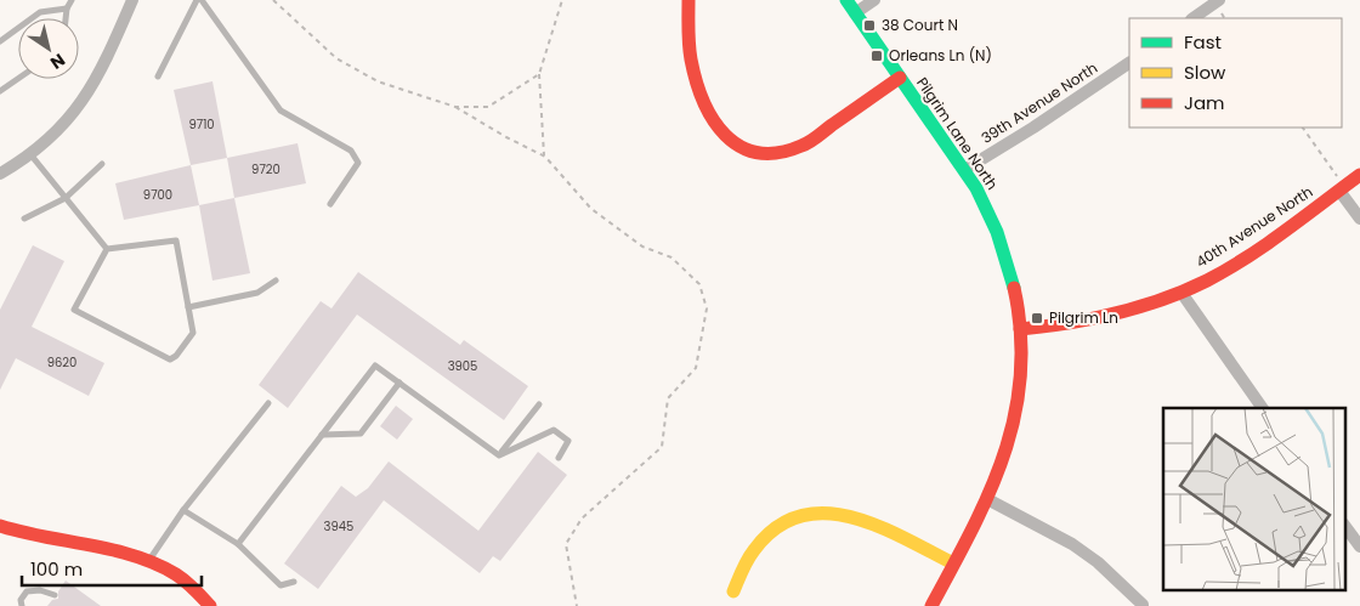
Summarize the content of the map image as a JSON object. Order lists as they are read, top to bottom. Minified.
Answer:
{"streets":{"street":["39th Avenue North","Pilgrim Lane North","40th Avenue North"]},"crossings":[["39th Avenue North","Pilgrim Lane North"],["Pilgrim Lane North","40th Avenue North"]],"places":{"transit":["38 Court N","Orleans Ln (N)","Pilgrim Ln"]},"house_numbers":["9710","9720","9700","9620","3905","3945"],"legend":["Fast","Slow","Jam"],"scale_bar":"100 m","north":"bottom right"}
